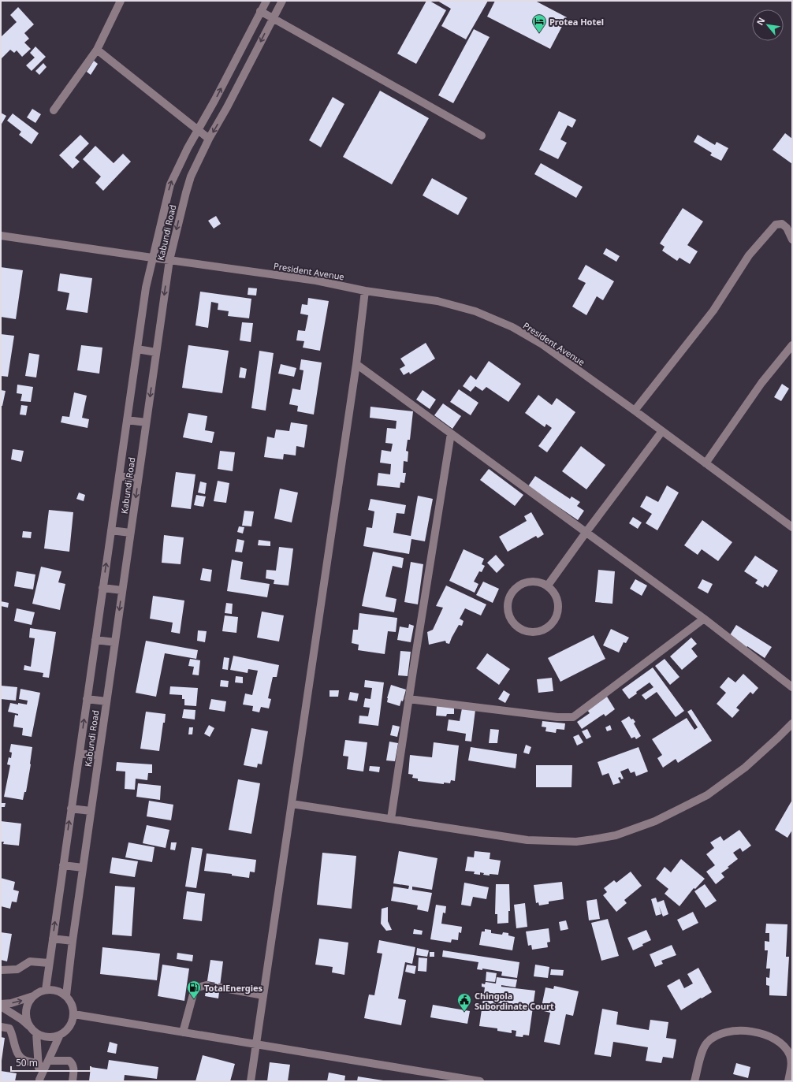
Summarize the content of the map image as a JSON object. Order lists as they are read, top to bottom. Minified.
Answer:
{"streets":{"street":["Kabundi Road","President Avenue"]},"crossings":[["Kabundi Road","President Avenue"]],"places":{"hotel":["Protea Hotel"],"fuel station":["TotalEnergies"],"public building":["Chingola Subordinate Court"]},"scale_bar":"50 m","north":"top left"}
